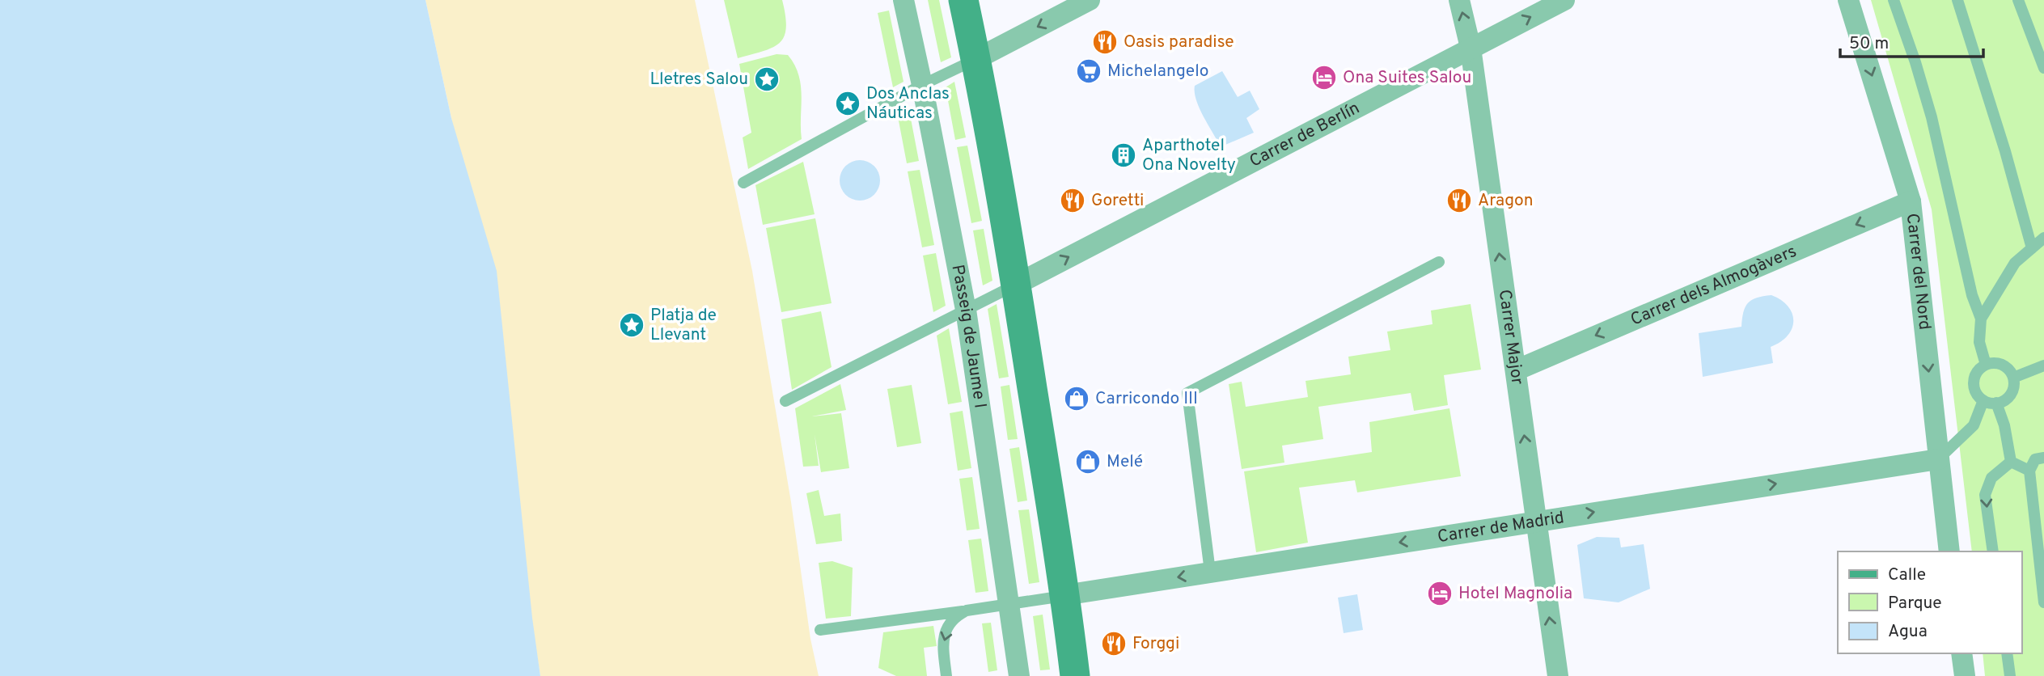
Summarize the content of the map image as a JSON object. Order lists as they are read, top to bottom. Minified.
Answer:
{"streets":{"street":["Carrer de Berlín","Carrer del Nord","Carrer dels Almogàvers","Passeig de Jaume I","Carrer Major","Carrer de Madrid"]},"crossings":[["Carrer de Berlín","Carrer Major"],["Carrer del Nord","Carrer dels Almogàvers"],["Carrer del Nord","Carrer de Madrid"],["Carrer dels Almogàvers","Carrer Major"],["Carrer Major","Carrer de Madrid"]],"one_way":["Carrer de Berlín","Carrer del Nord","Carrer dels Almogàvers","Carrer Major"],"places":{"restaurant":["Oasis paradise","Goretti","Aragon","Forggi"],"supermarket":["Michelangelo"],"hotel":["Ona Suites Salou","Hotel Magnolia"],"place":["Lletres Salou","Dos Anclas Náuticas","Platja de Llevant"],"building":["Aparthotel Ona Novelty"],"shop":["Carricondo III","Melé"]},"legend":["Calle","Parque","Agua"],"scale_bar":"50 m"}
